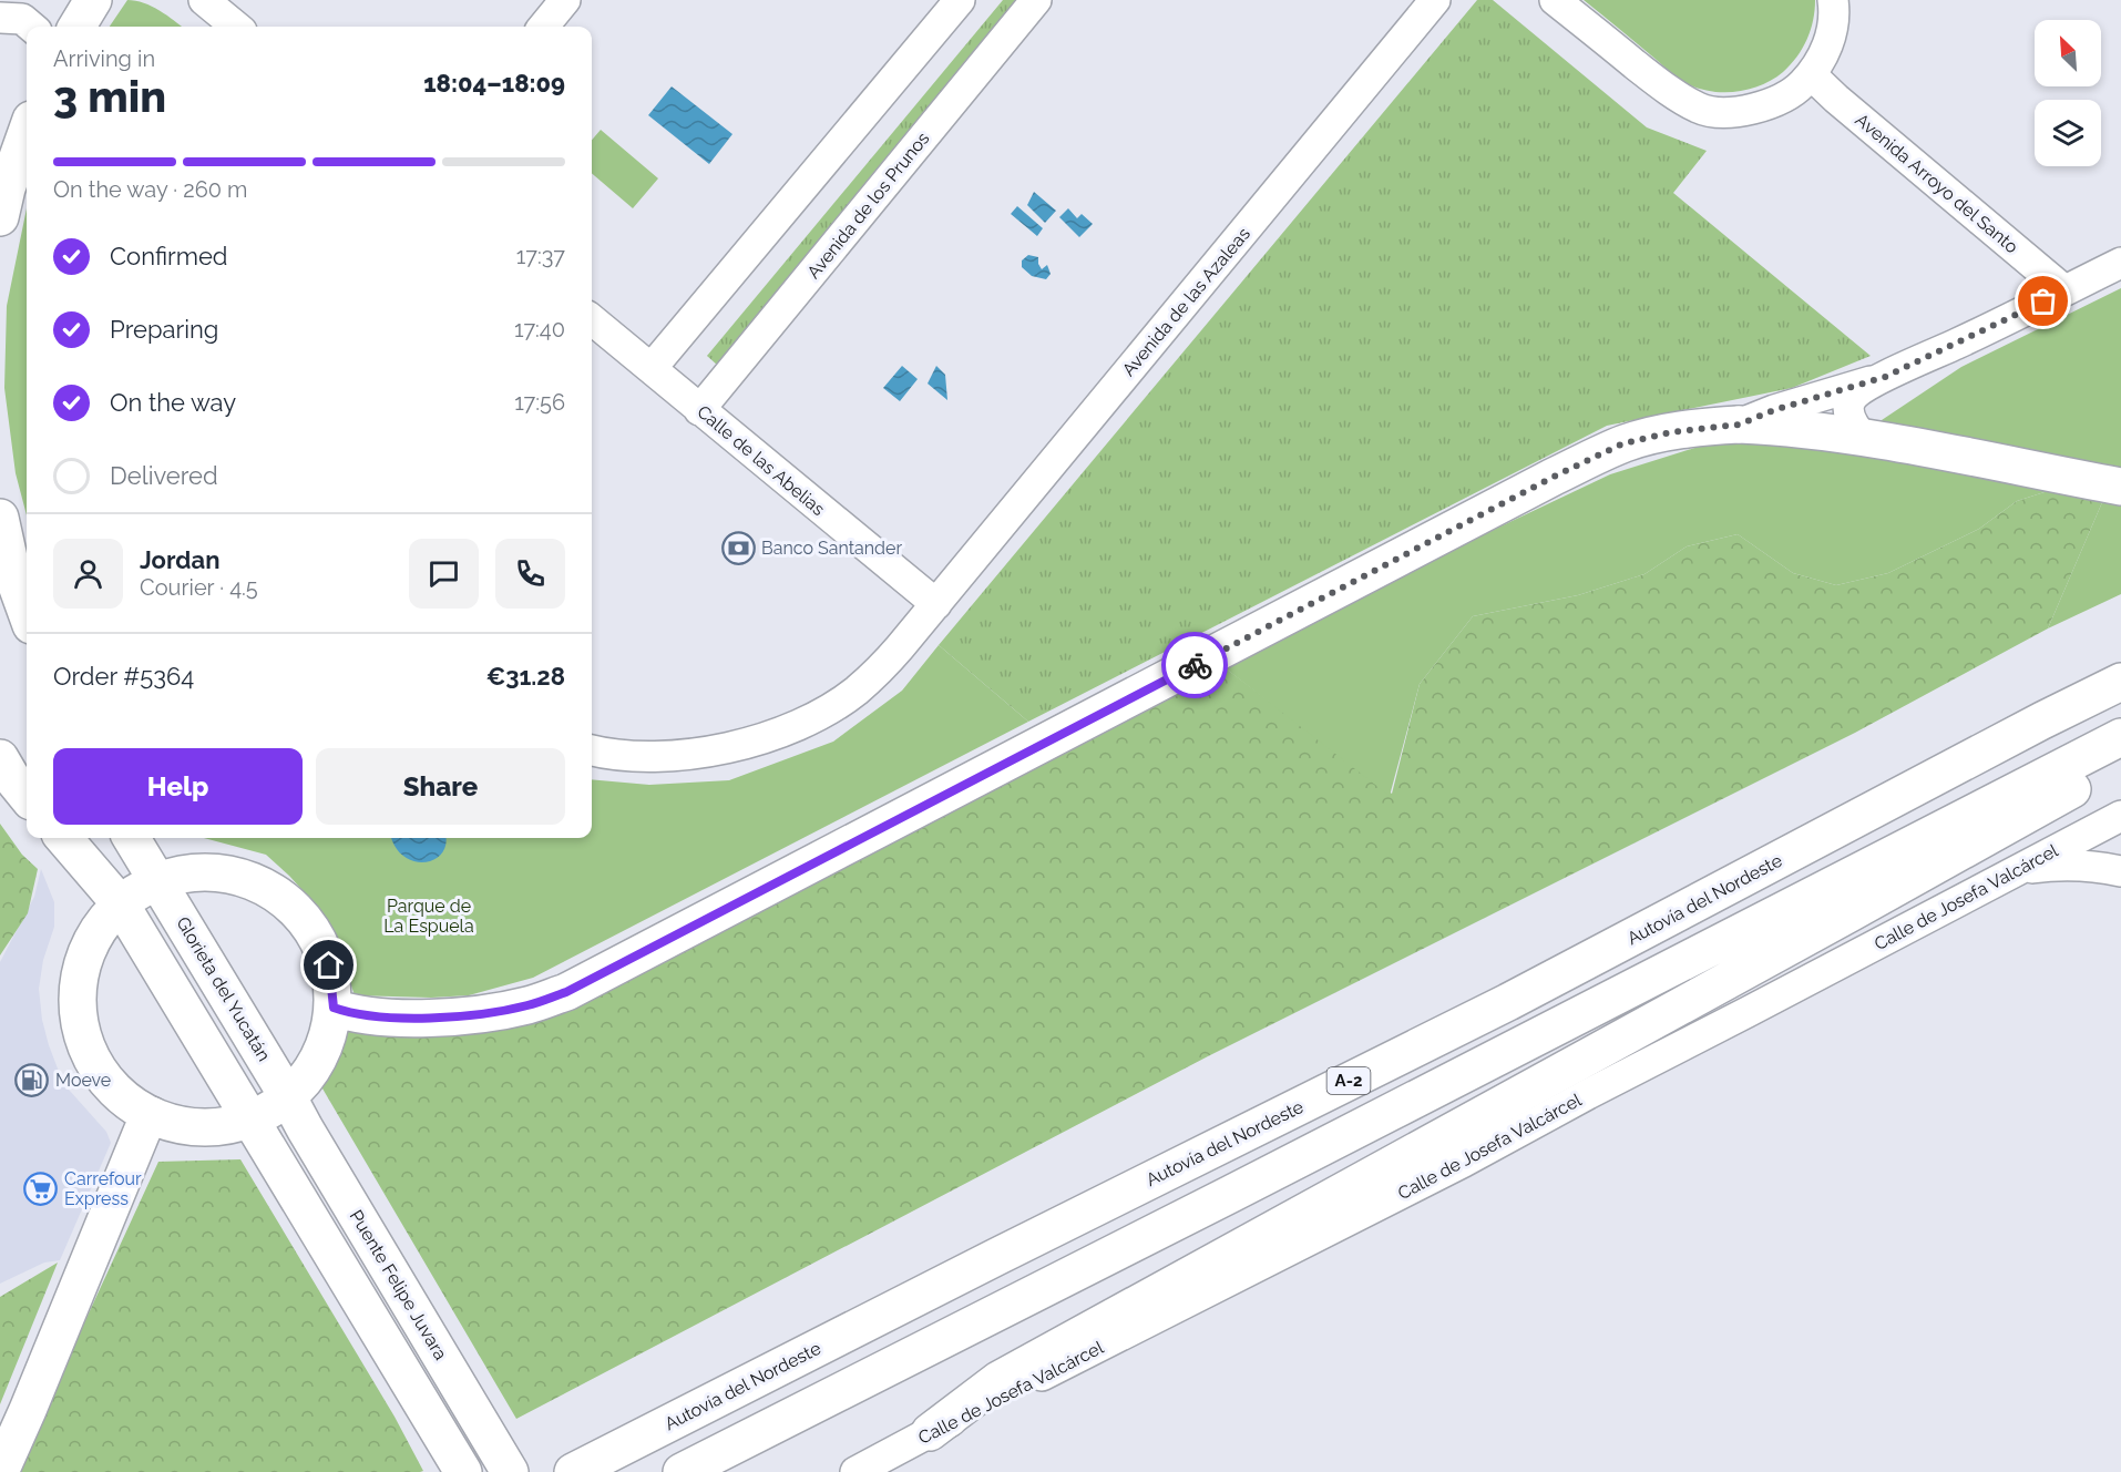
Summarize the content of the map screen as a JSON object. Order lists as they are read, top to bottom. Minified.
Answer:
{"streets":{"main road":["Autovía del Nordeste","Glorieta del Yucatán","A-2","Puente Felipe Juvara"],"street":["Avenida Arroyo del Santo","Avenida de los Prunos","Avenida de las Azaleas","Calle de las Abelias","Calle de Josefa Valcárcel"]},"crossings":[["Avenida de los Prunos","Calle de las Abelias"],["Avenida de las Azaleas","Calle de las Abelias"],["Glorieta del Yucatán","Puente Felipe Juvara"]],"parks":["Parque de La Espuela"],"places":{"bank":["Banco Santander"],"fuel station":["Moeve"],"supermarket":["Carrefour Express"]},"north":"top left","page":{"heading":["3 min","Arriving in","18:04–18:09"],"panel":["Jordan","Courier · 4.5","Order #5364","€31.28"],"bar":"On the way · 260 m","list":[["Confirmed","17:37"],["Preparing","17:40"],["On the way","17:56"],"Delivered"],"buttons":["Help","Share"]}}
